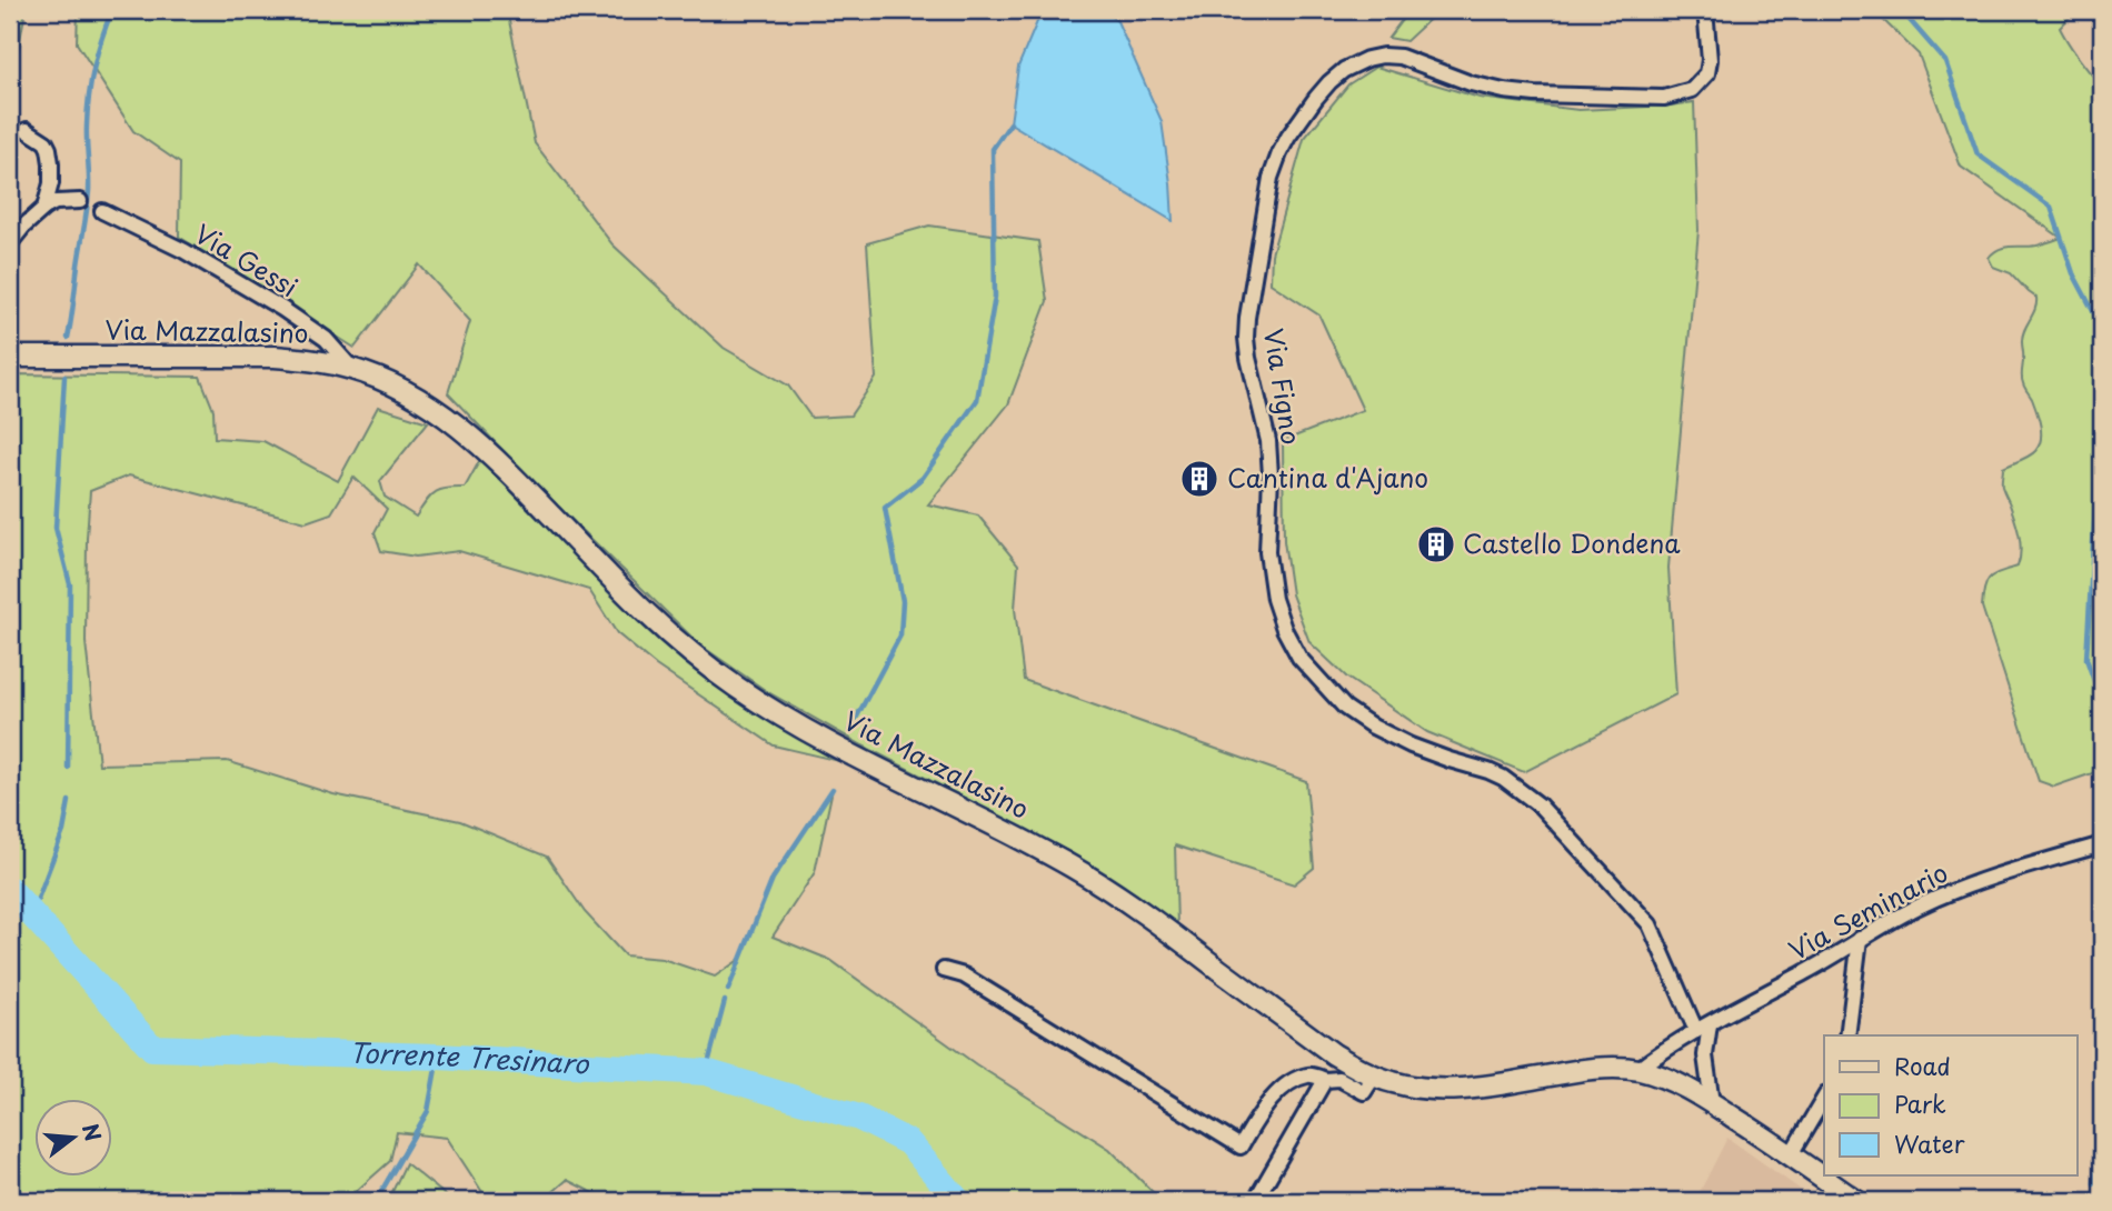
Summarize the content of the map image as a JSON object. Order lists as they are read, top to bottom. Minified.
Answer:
{"streets":{"main road":["Via Mazzalasino"],"street":["Via Gessi","Via Figno","Via Seminario"]},"crossings":[["Via Gessi","Via Mazzalasino"],["Via Mazzalasino","Via Seminario"],["Via Figno","Via Seminario"]],"water":["Torrente Tresinaro"],"places":{"building":["Cantina d'Ajano","Castello Dondena"]},"legend":["Road","Park","Water"],"north":"right"}
